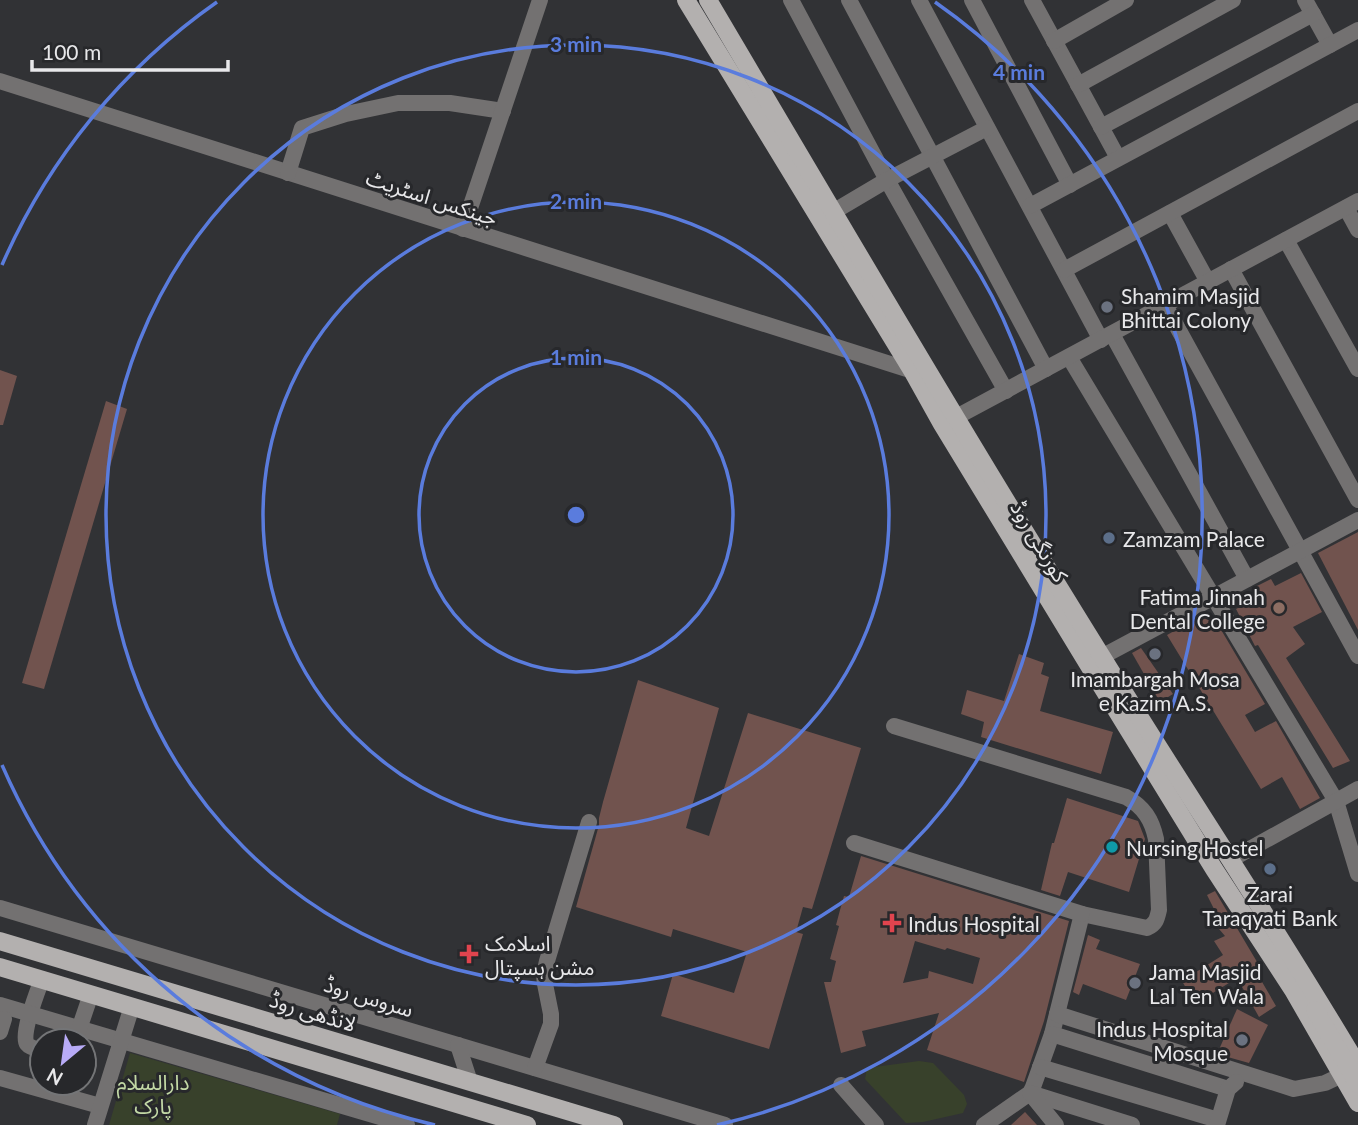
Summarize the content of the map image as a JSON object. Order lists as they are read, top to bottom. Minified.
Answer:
{"streets":{"main road":["کورنگی روڈ","لانڈھی روڈ"],"street":["جینکس اسٹریٹ","سروس روڈ"]},"crossings":[["جینکس اسٹریٹ","کورنگی روڈ"]],"parks":["دارالسلام پارک"],"places":{"other":["Shamim Masjid Bhittai Colony","Zamzam Palace","Fatima Jinnah Dental College","Imambargah Mosa e Kazim A.S.","Nursing Hostel","Zarai Taraqyati Bank","Jama Masjid Lal Ten Wala","Indus Hospital Mosque"],"health":["Indus Hospital","اسلامک مشن ہسپتال"]},"scale_bar":"100 m","north":"bottom left","rings":["3 min","4 min","2 min","1 min"]}
